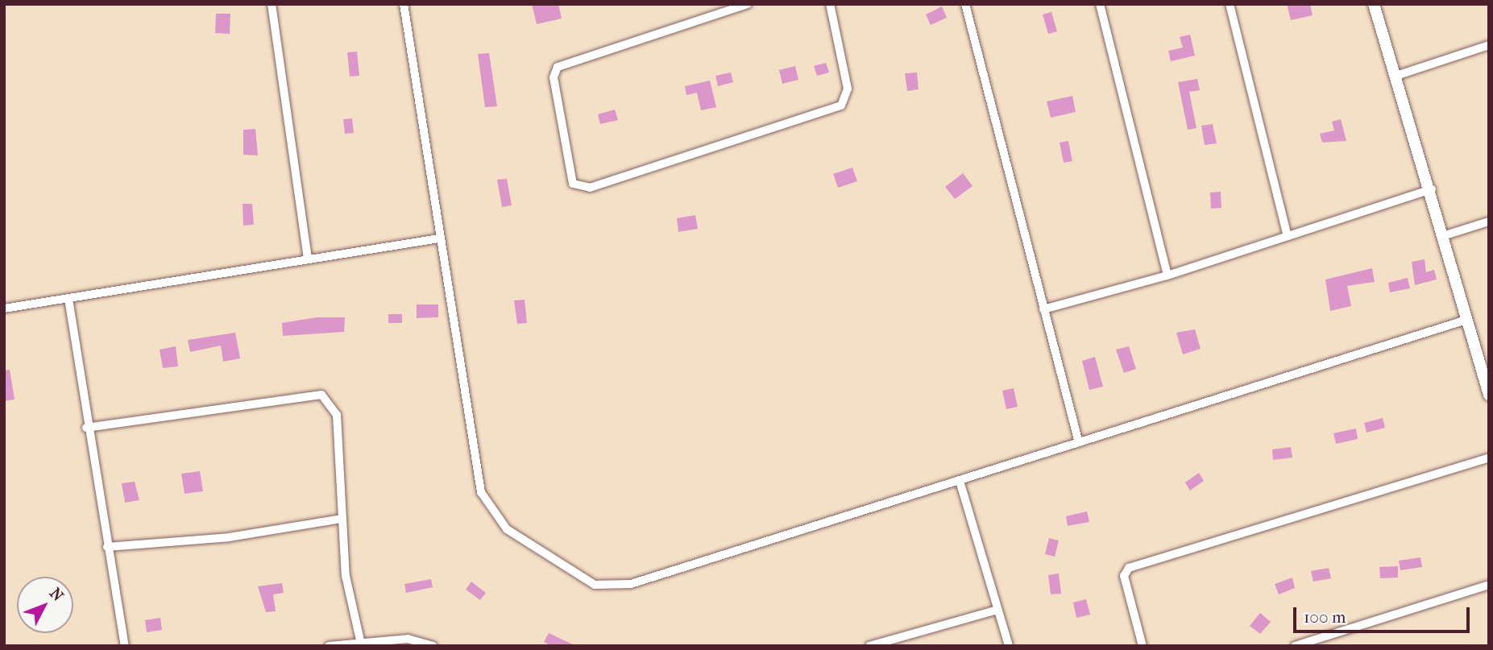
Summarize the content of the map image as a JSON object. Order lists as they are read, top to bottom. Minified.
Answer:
{"scale_bar":"100 m","north":"top right"}
